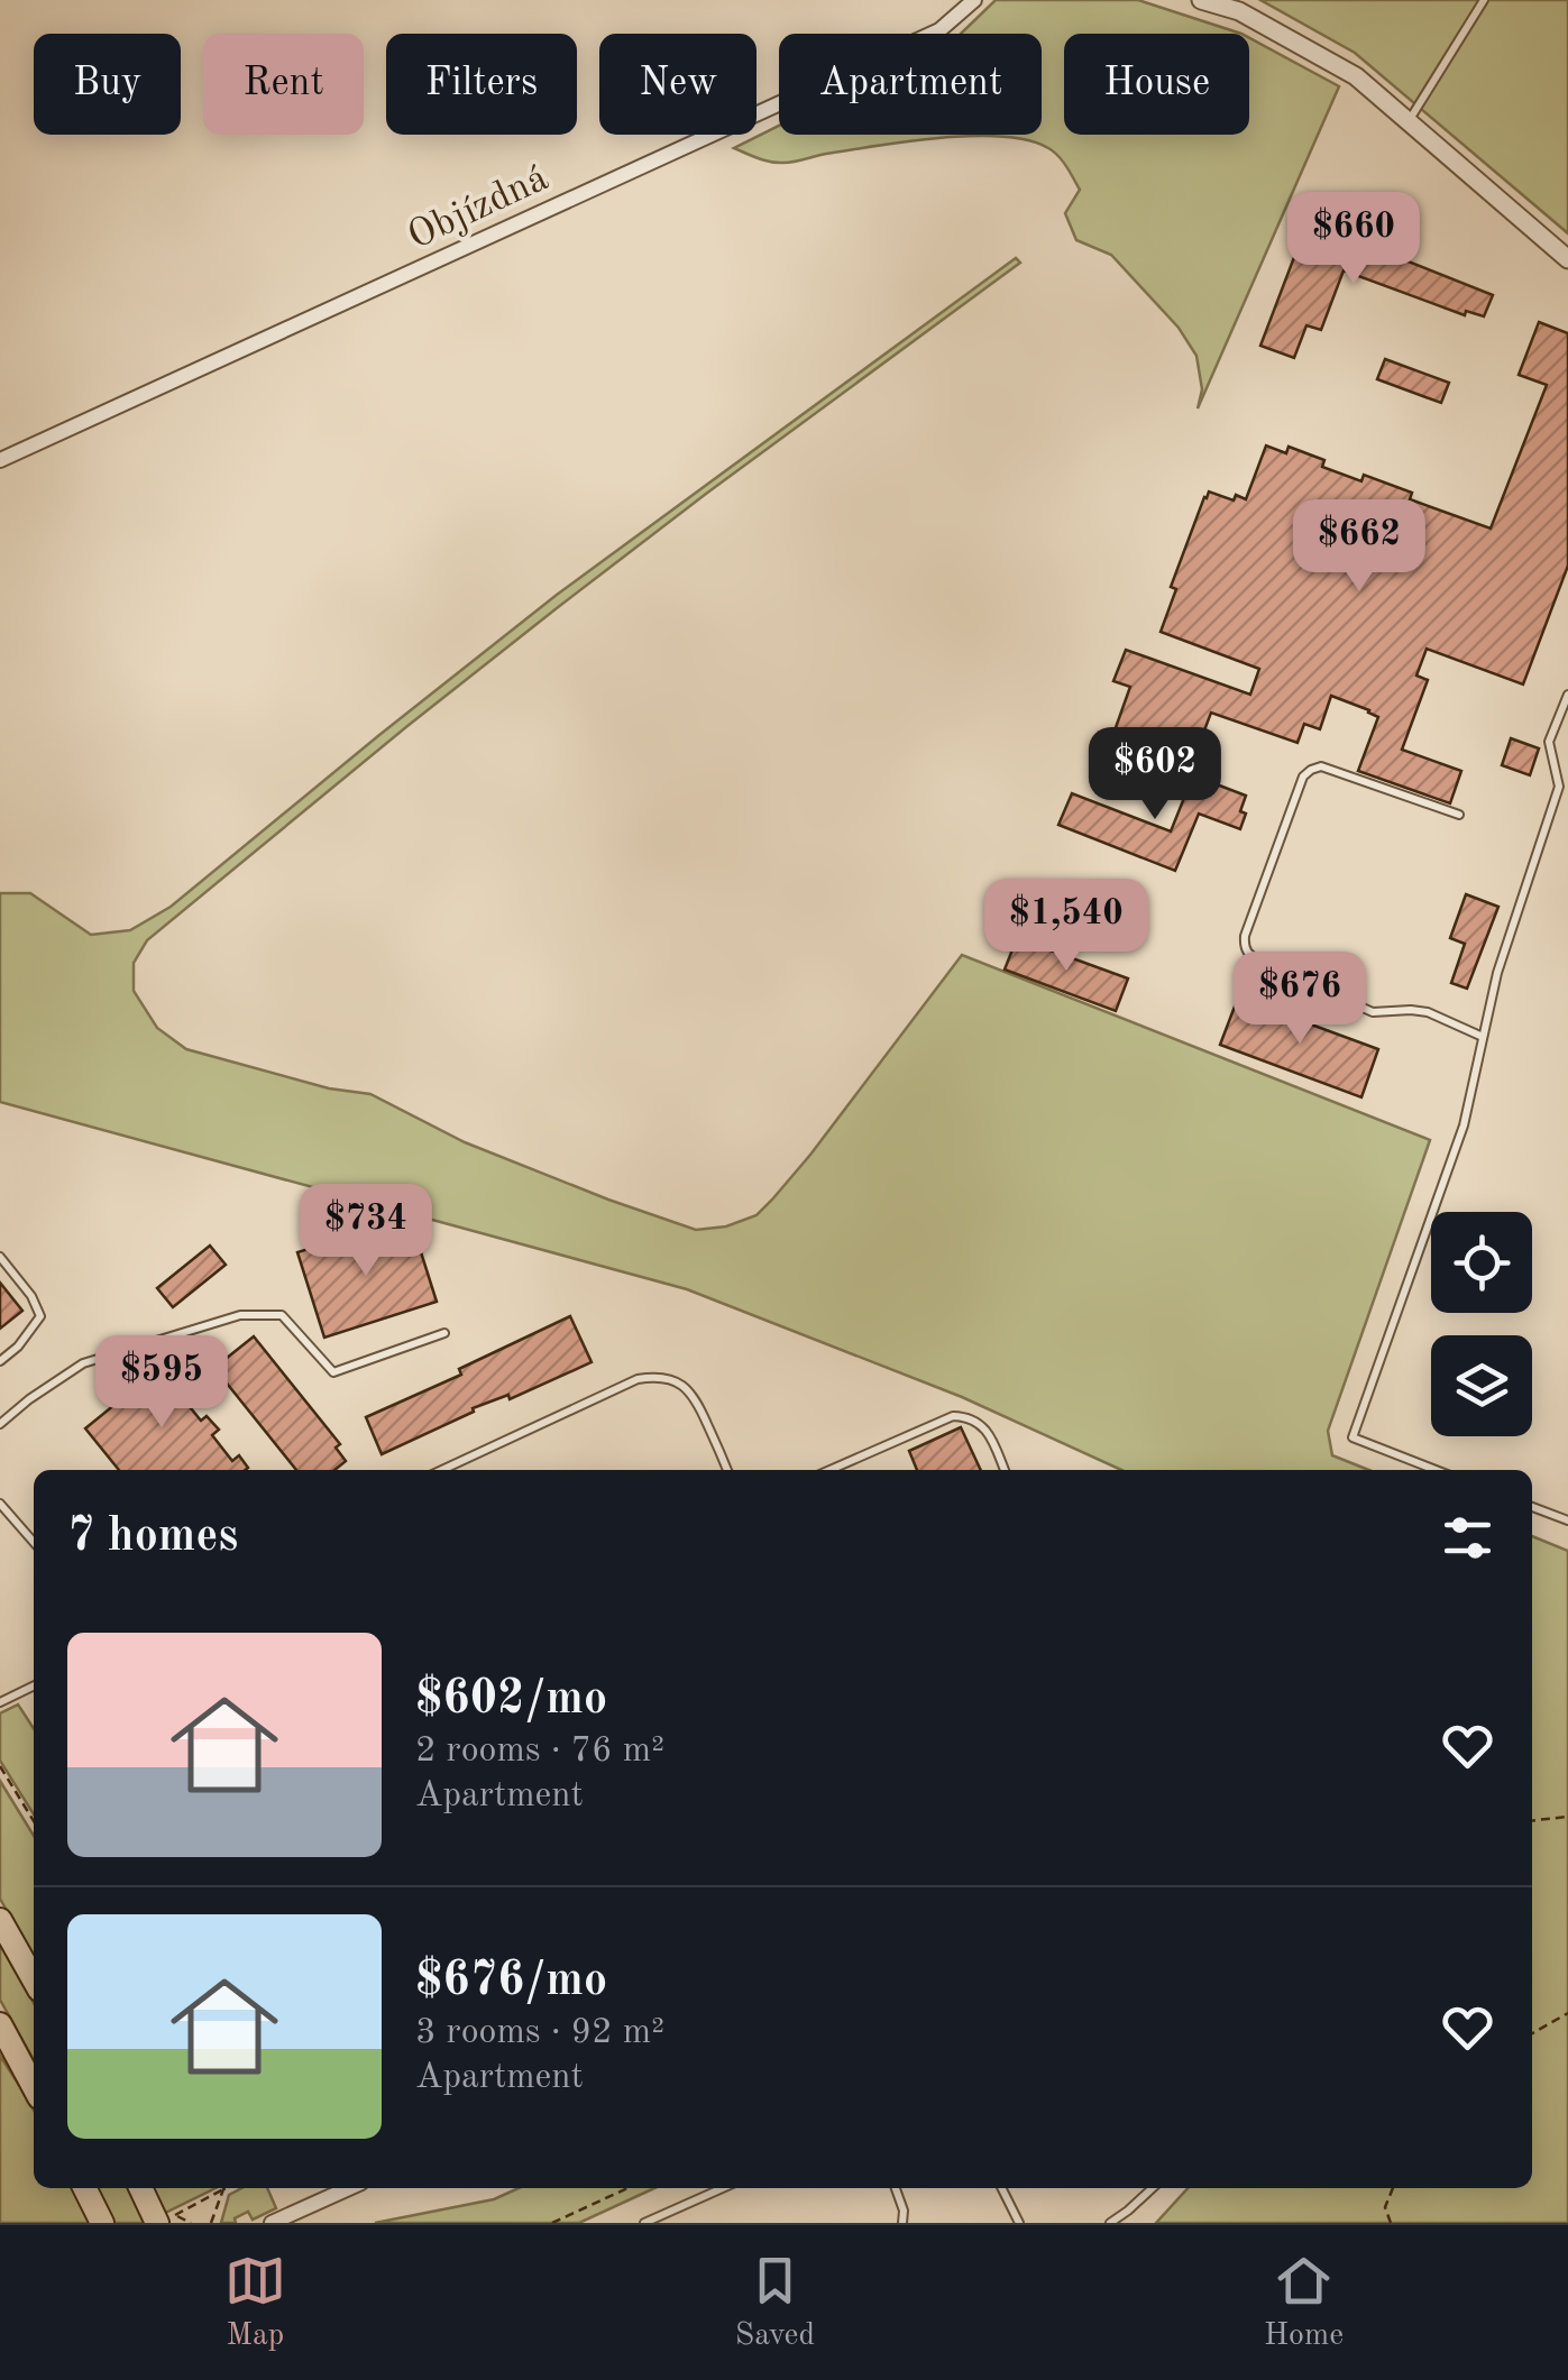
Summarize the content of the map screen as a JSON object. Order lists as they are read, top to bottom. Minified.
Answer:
{"streets":{"street":["Objízdná"]},"page":{"chip":["Buy","Rent","Filters","New","Apartment","House"],"price":["$660","$662","$602","$1,540","$676","$734","$595"],"heading":"7 homes","list":[{"name":"$602/mo","note":"2 rooms · 76 m² · Apartment"},{"name":"$676/mo","note":"3 rooms · 92 m² · Apartment"}],"tabs":["Map","Saved","Home"]}}
